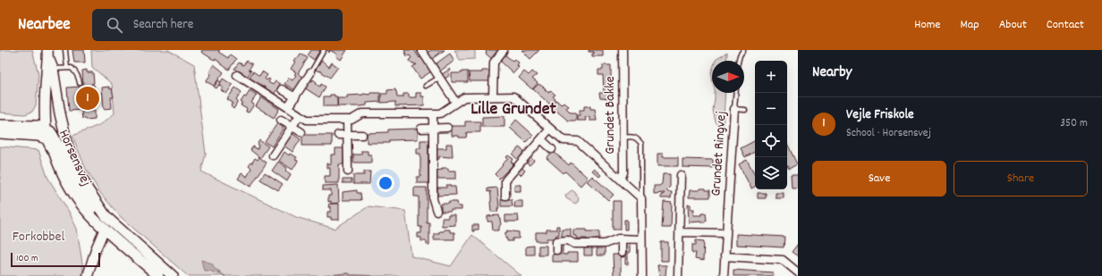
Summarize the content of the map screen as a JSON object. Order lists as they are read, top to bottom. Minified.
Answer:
{"streets":{"main road":["Horsensvej"],"street":["Grundet Bakke","Grundet Ringvej"]},"districts":["Lille Grundet"],"parks":["Forkobbel"],"scale_bar":"100 m","north":"right","page":{"header":"Nearbee","search":"Search here","nav":["Home","Map","About","Contact"],"heading":"Nearby","map_buttons":["+","−"],"pins":"1","list":[{"mark":"1","name":"Vejle Friskole","note":"School · Horsensvej","value":"350 m"}],"buttons":["Save","Share"],"scale":"100 m"}}
